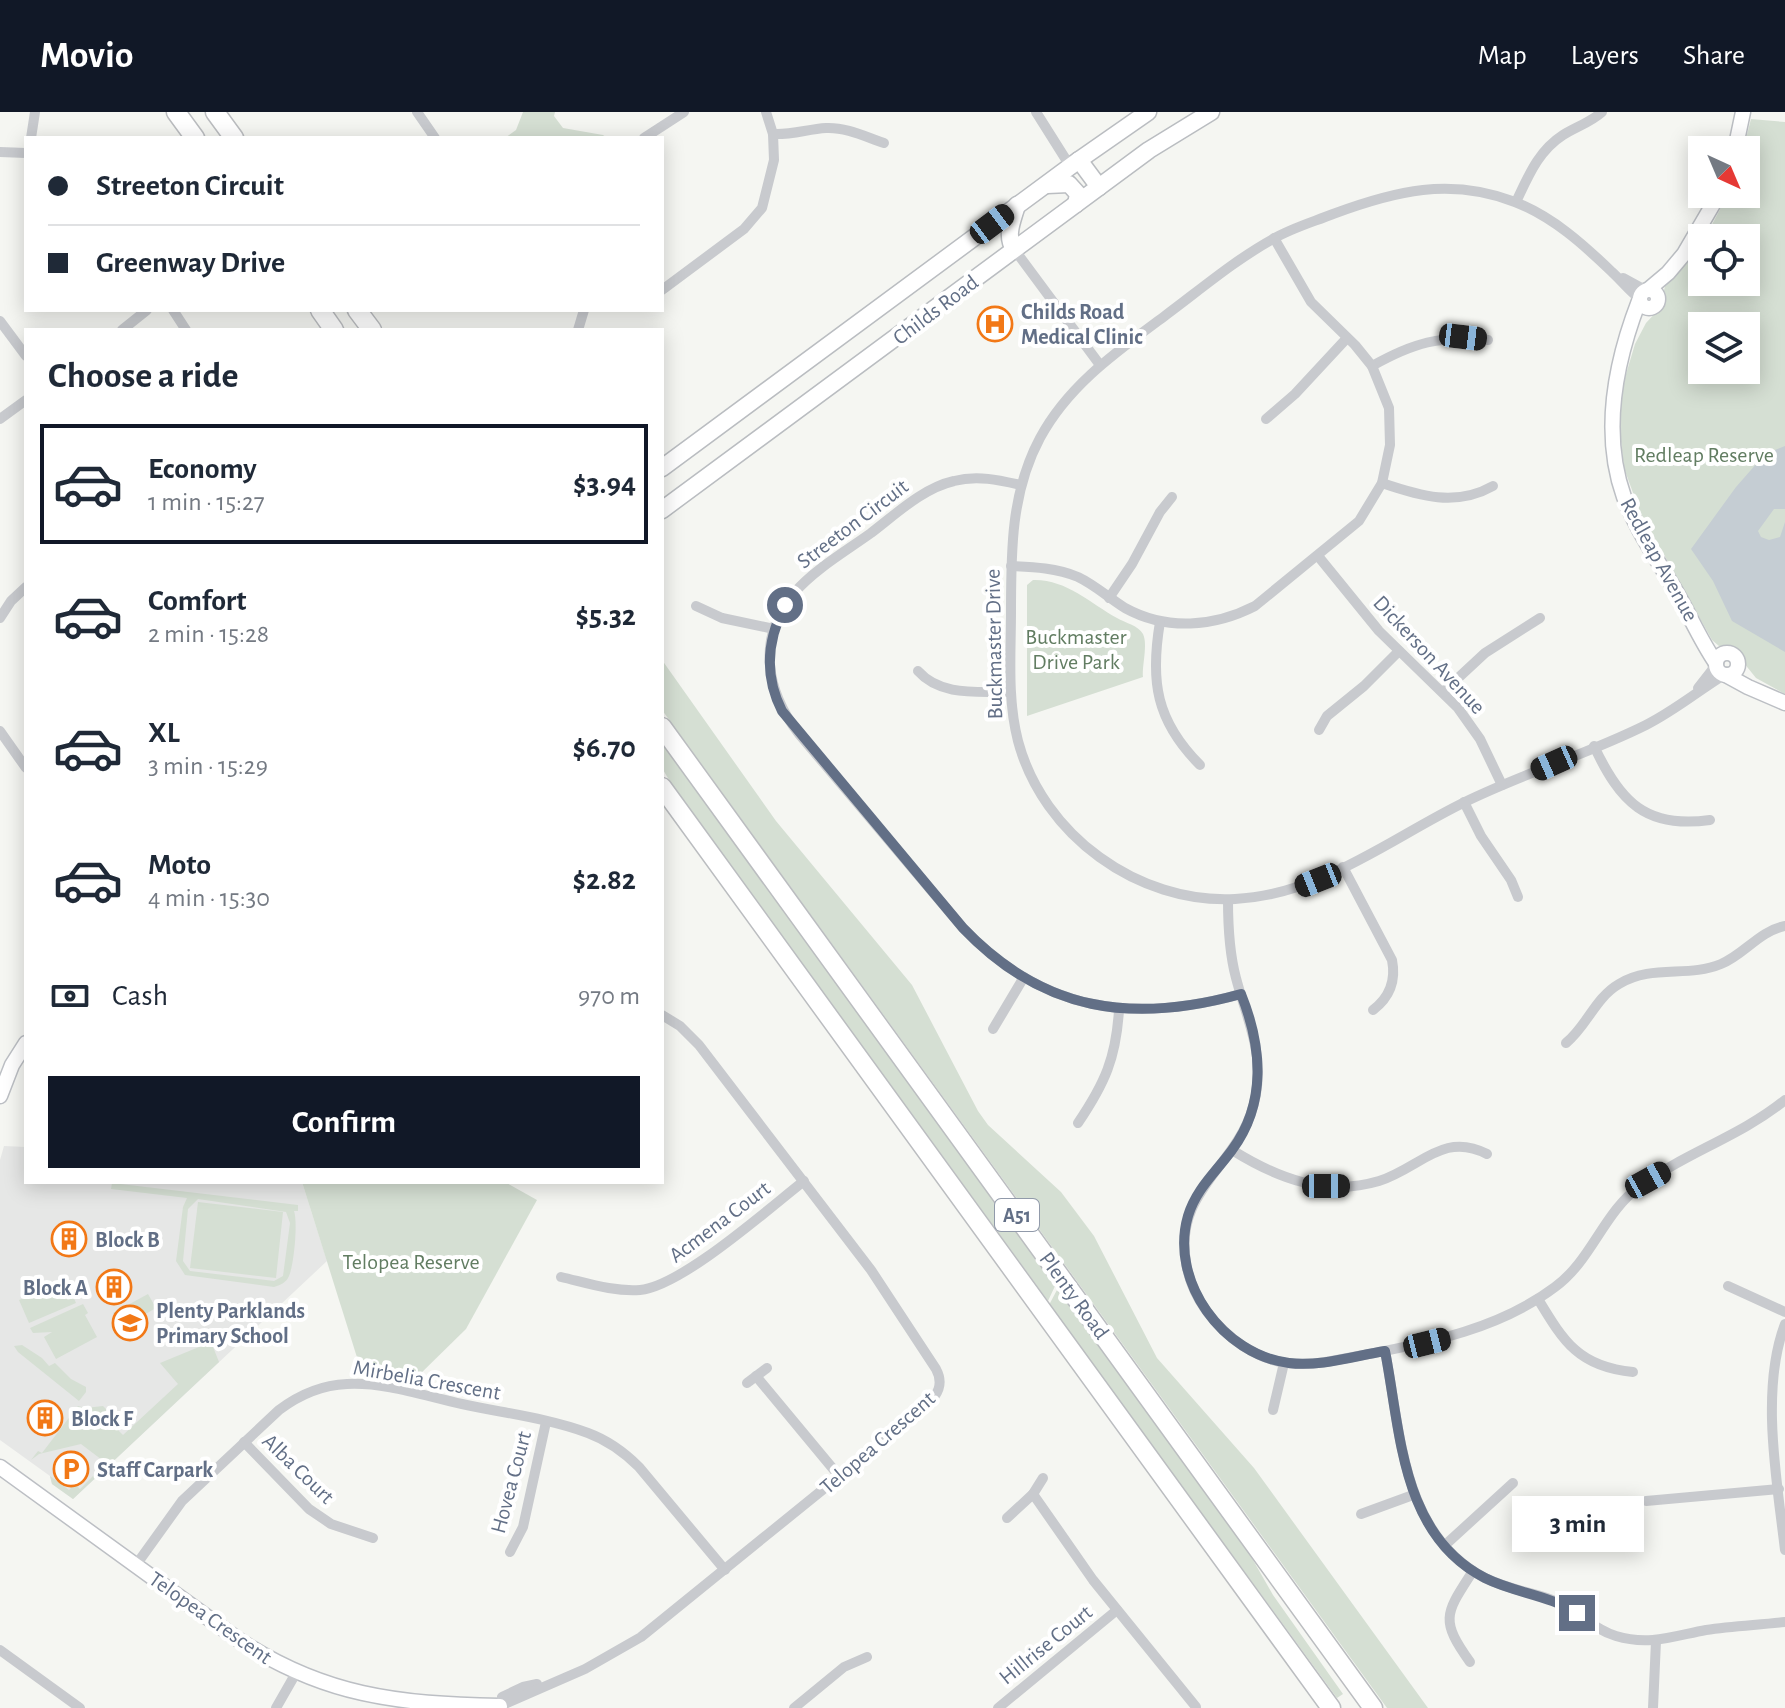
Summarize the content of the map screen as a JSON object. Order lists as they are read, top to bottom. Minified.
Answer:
{"streets":{"highway":["A51","Plenty Road"],"main road":["Childs Road"],"street":["Streeton Circuit","Redleap Avenue","Buckmaster Drive","Dickerson Avenue","Acmena Court","Mirbelia Crescent","Telopea Crescent","Alba Court","Hovea Court","Hillrise Court"]},"crossings":[["Streeton Circuit","Buckmaster Drive"],["Redleap Avenue","Buckmaster Drive"],["Buckmaster Drive","Dickerson Avenue"],["Acmena Court","Telopea Crescent"],["Mirbelia Crescent","Telopea Crescent"],["Mirbelia Crescent","Alba Court"],["Mirbelia Crescent","Hovea Court"]],"parks":["Redleap Reserve","Buckmaster Drive Park","Telopea Reserve"],"places":{"hospital":["Childs Road Medical Clinic"],"building":["Block B","Block A","Block F"],"school or university":["Plenty Parklands Primary School"],"parking":["Staff Carpark"]},"north":"bottom right","page":{"header":"Movio","nav":["Map","Layers","Share"],"banner":["Streeton Circuit","Greenway Drive"],"heading":"Choose a ride","list":[{"name":"Economy","note":"1 min · 15:27","value":"$3.94"},{"name":"Comfort","note":"2 min · 15:28","value":"$5.32"},{"name":"XL","note":"3 min · 15:29","value":"$6.70"},{"name":"Moto","note":"4 min · 15:30","value":"$2.82"}],"pay":["Cash","970 m"],"buttons":"Confirm","bubble":"3 min"}}
